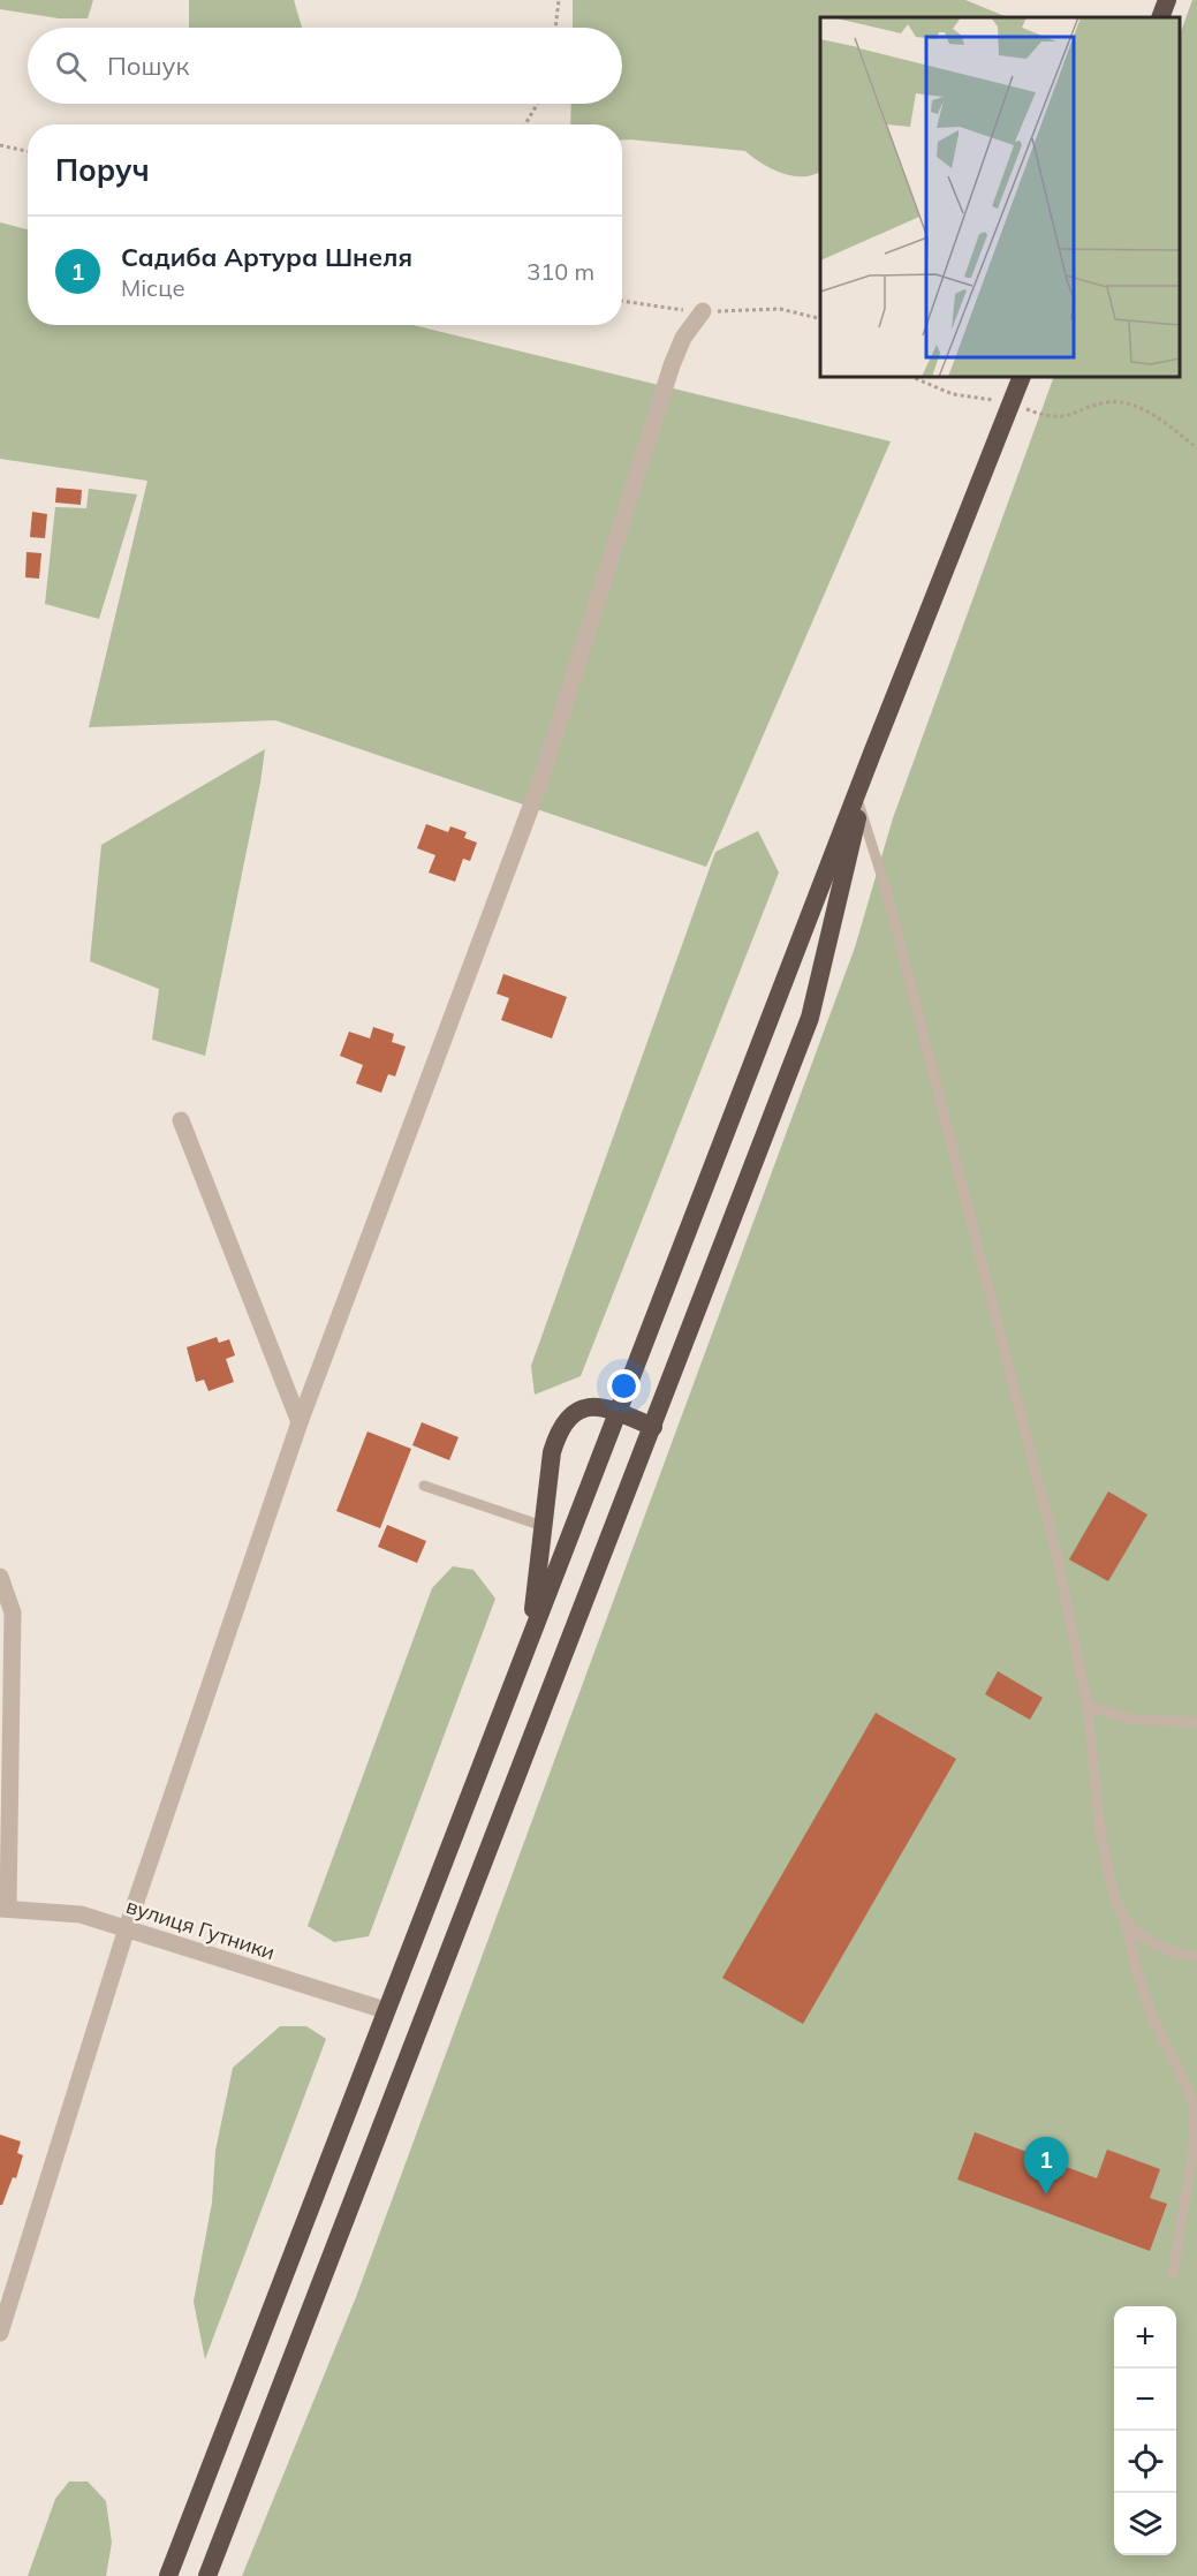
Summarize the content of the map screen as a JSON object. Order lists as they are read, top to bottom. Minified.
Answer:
{"streets":{"street":["вулиця Гутники"]},"page":{"search":"Пошук","heading":"Поруч","list":[{"mark":"1","name":"Садиба Артура Шнеля","note":"Місце","value":"310 m"}],"pins":"1","map_buttons":["+","−"]}}
